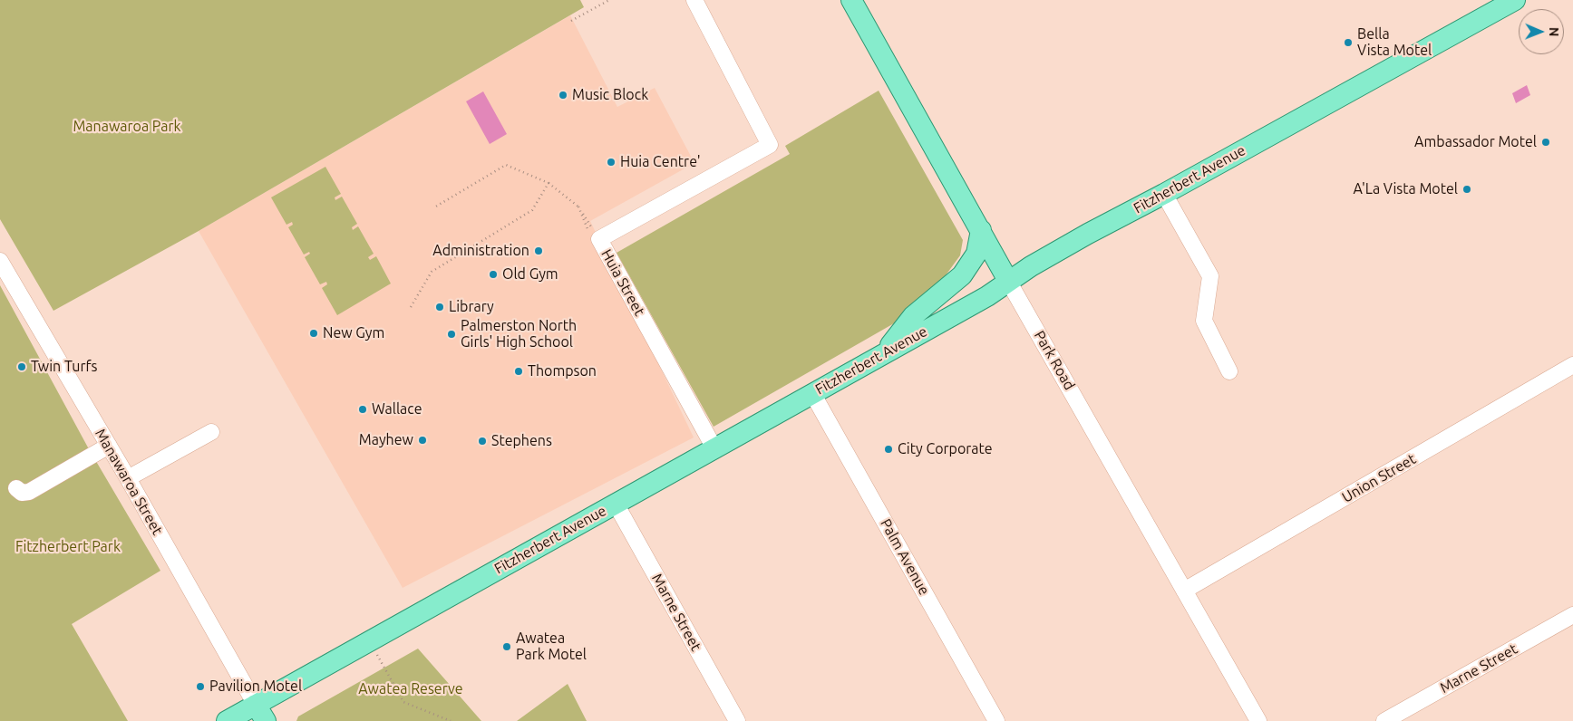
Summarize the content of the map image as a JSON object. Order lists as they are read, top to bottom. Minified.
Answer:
{"streets":{"main road":["Fitzherbert Avenue","Park Road"],"street":["Huia Street","Union Street","Manawaroa Street","Palm Avenue","Marne Street"]},"crossings":[["Fitzherbert Avenue","Huia Street"],["Fitzherbert Avenue","Park Road"],["Fitzherbert Avenue","Manawaroa Street"],["Fitzherbert Avenue","Palm Avenue"],["Fitzherbert Avenue","Marne Street"],["Park Road","Union Street"]],"parks":["Manawaroa Park","Fitzherbert Park","Awatea Reserve"],"places":["Bella Vista Motel","Music Block","Ambassador Motel","Huia Centre'","A'La Vista Motel","Administration","Old Gym","Library","New Gym","Palmerston North Girls' High School","Twin Turfs","Thompson","Wallace","Mayhew","Stephens","City Corporate","Awatea Park Motel","Pavilion Motel"],"north":"right"}
